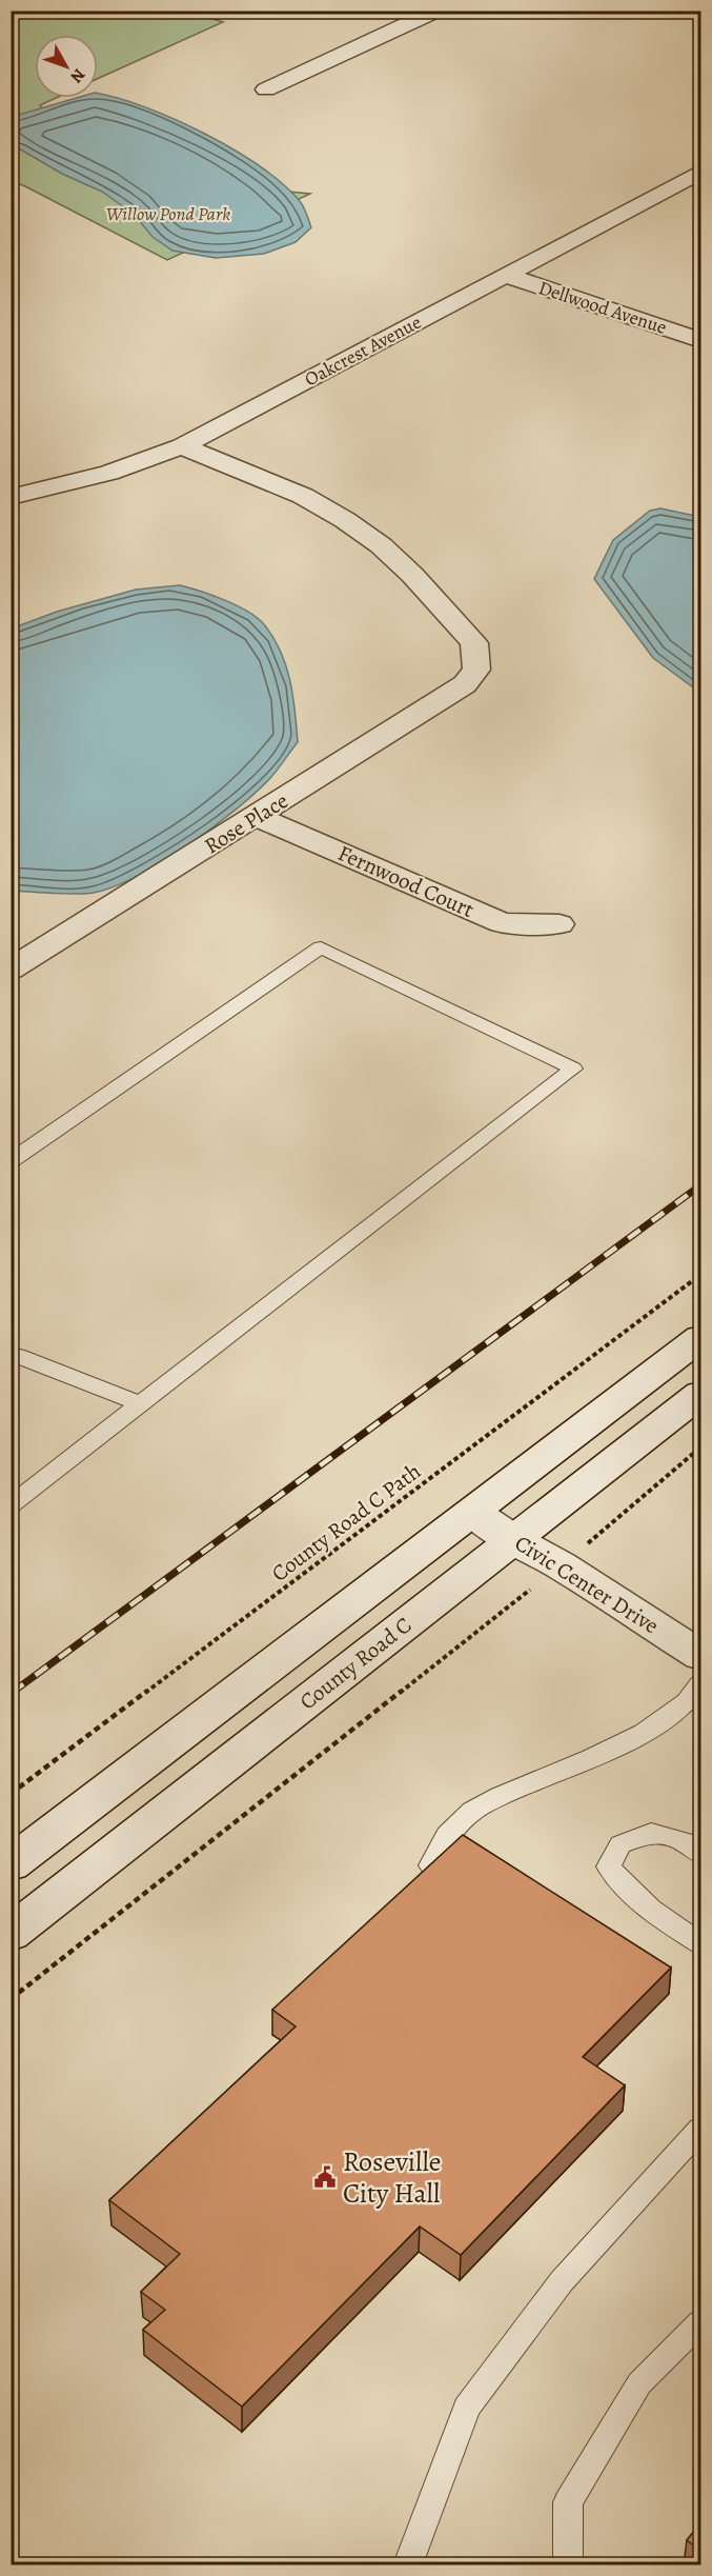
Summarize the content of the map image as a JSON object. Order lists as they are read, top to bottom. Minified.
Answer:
{"streets":{"street":["Dellwood Avenue","Oakcrest Avenue","Rose Place","Fernwood Court","Civic Center Drive","County Road C"],"path":["County Road C Path"]},"crossings":[["Dellwood Avenue","Oakcrest Avenue"],["Oakcrest Avenue","Rose Place"],["Rose Place","Fernwood Court"],["Civic Center Drive","County Road C"]],"parks":["Willow Pond Park"],"places":{"public building":["Roseville City Hall"]},"north":"bottom right"}
